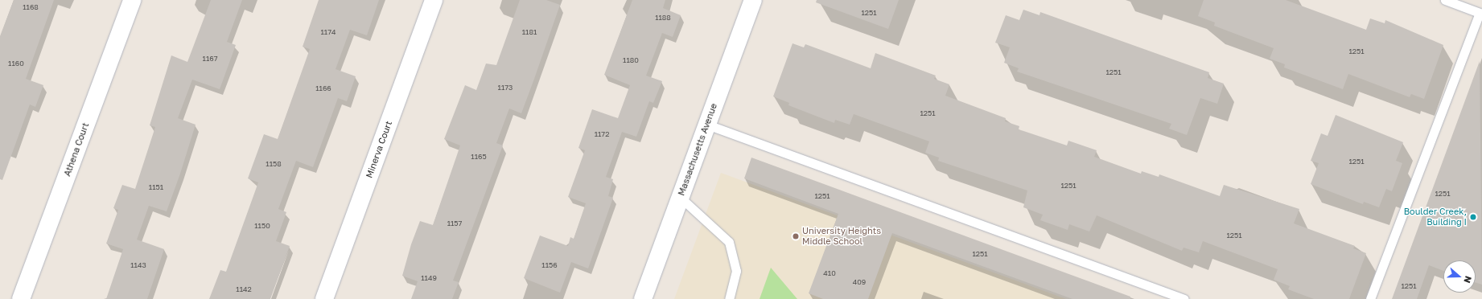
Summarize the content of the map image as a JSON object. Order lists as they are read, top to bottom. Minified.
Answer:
{"streets":{"street":["Athena Court","Minerva Court","Massachusetts Avenue"]},"places":["Boulder Creek, Building I","University Heights Middle School"],"house_numbers":["1168","1251","1188","1174","1181","1251","1167","1180","1160","1251","1173","1166","1251","1172","1165","1251","1158","1251","1151","1251","1251","1157","1150","1251","1251","1143","1156","410","1149","409","1251","1142"],"north":"right"}
